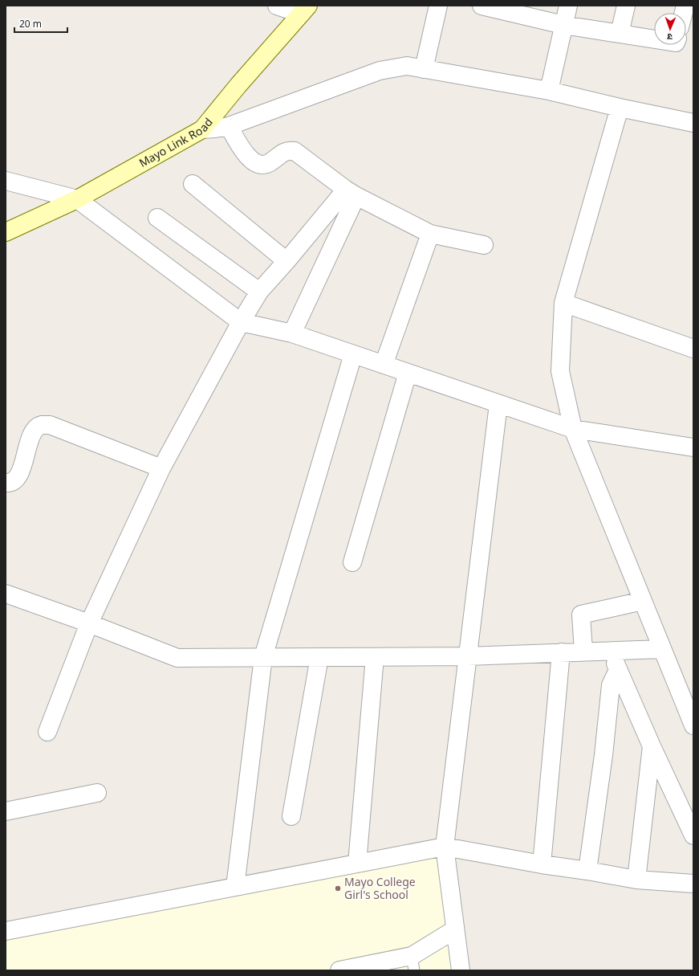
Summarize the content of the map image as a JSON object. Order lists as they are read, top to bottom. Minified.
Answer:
{"streets":{"street":["Mayo Link Road"]},"places":["Mayo College Girl's School"],"scale_bar":"20 m","north":"bottom"}
